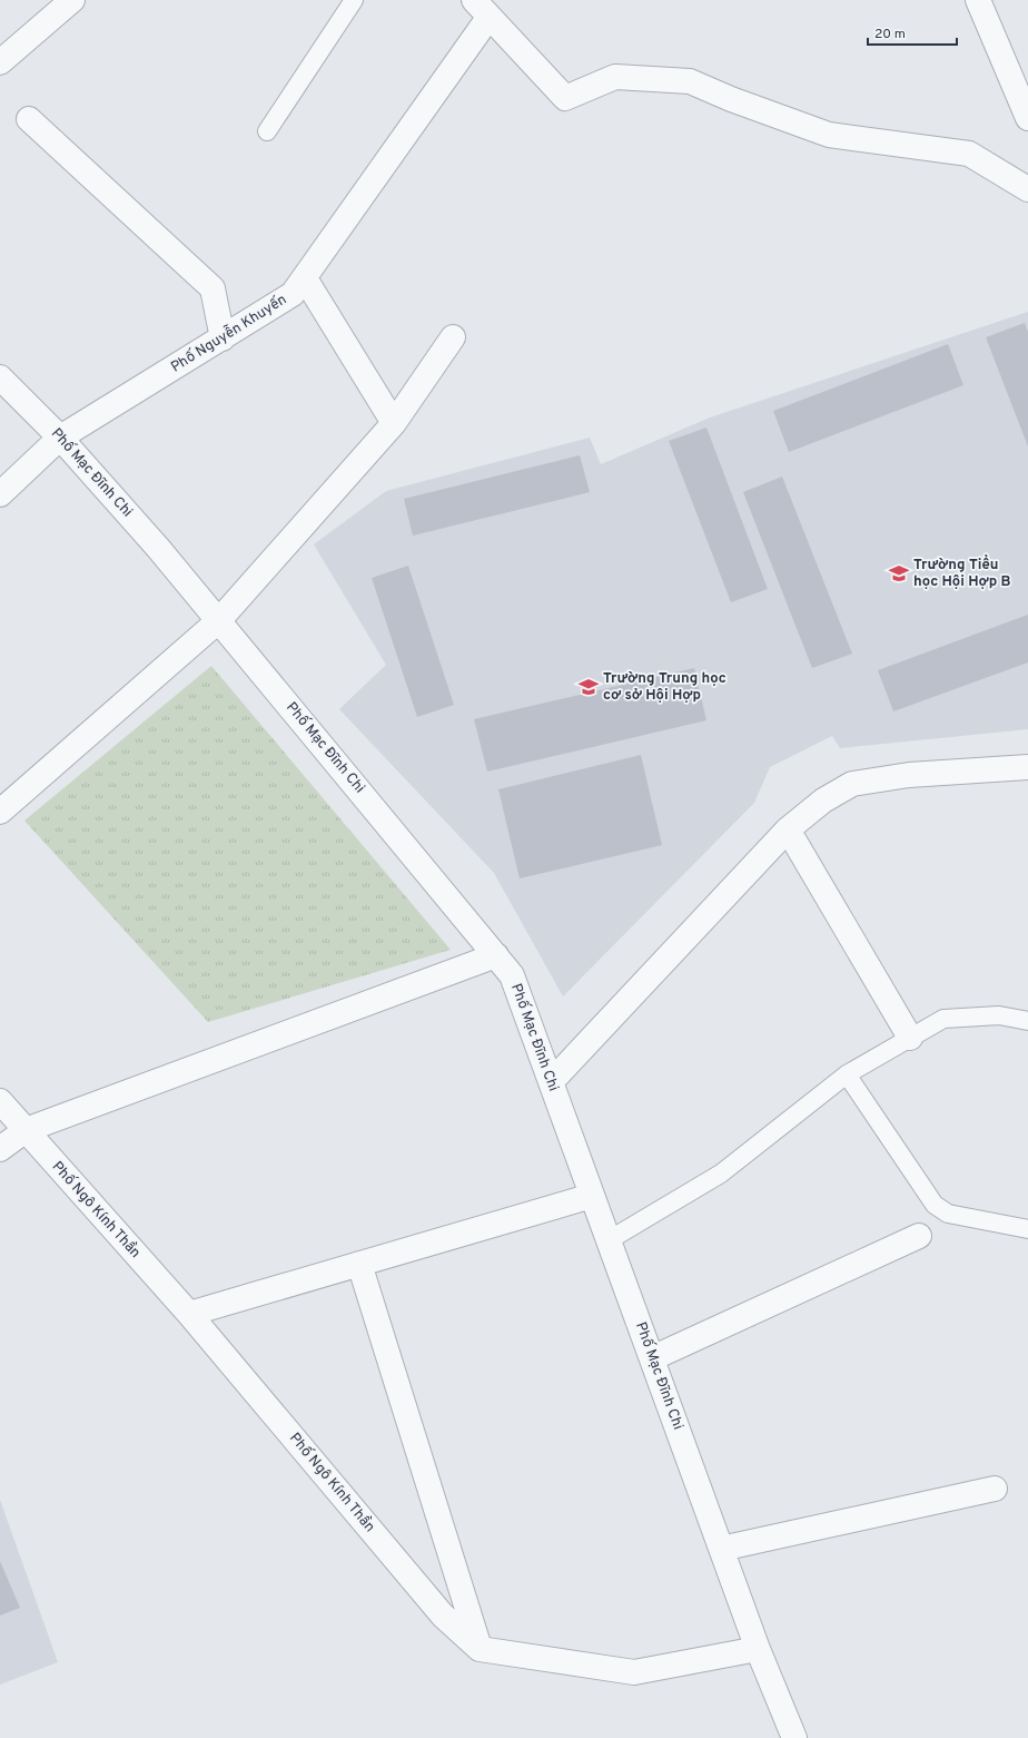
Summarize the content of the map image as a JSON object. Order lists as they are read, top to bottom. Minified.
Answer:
{"streets":{"street":["Phố Nguyễn Khuyến","Phố Mạc Đĩnh Chi","Phố Ngô Kính Thần"]},"crossings":[["Phố Nguyễn Khuyến","Phố Mạc Đĩnh Chi"]],"places":{"school or university":["Trường Tiểu học Hội Hợp B","Trường Trung học cơ sở Hội Hợp"]},"scale_bar":"20 m"}
